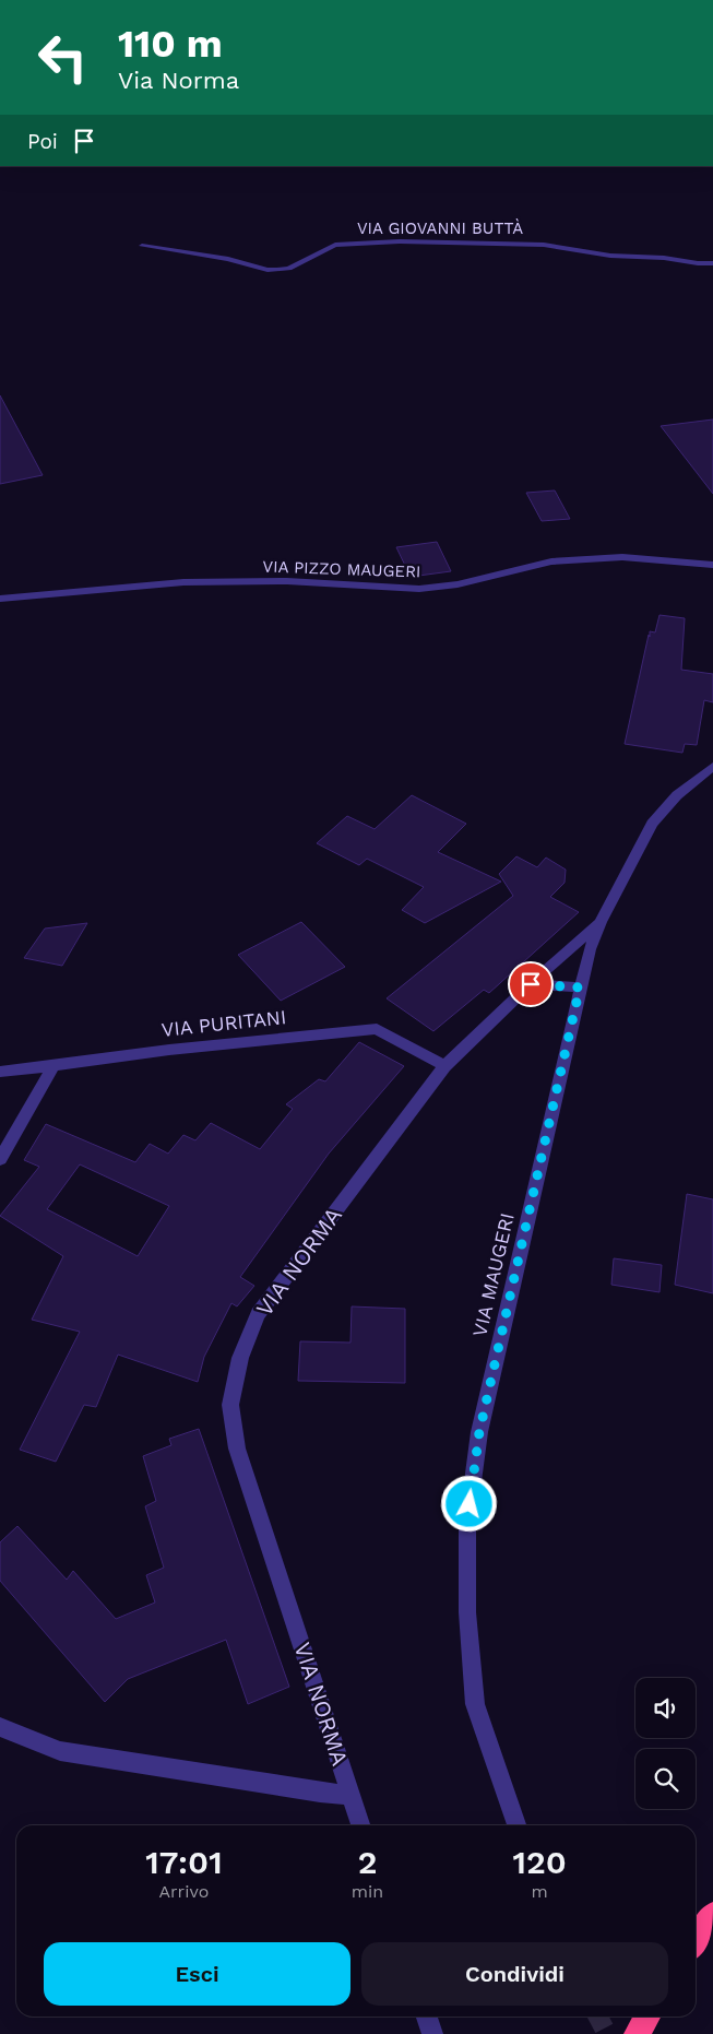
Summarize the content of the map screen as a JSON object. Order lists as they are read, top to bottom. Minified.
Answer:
{"streets":{"street":["VIA GIOVANNI BUTTÀ","VIA PIZZO MAUGERI","VIA PURITANI","VIA NORMA","VIA MAUGERI"]},"crossings":[["VIA PURITANI","VIA NORMA"],["VIA NORMA","VIA MAUGERI"]],"page":{"turn":["110 m","Via Norma"],"then":"Poi","eta":["17:01","Arrivo","2","min","120","m"],"buttons":["Esci","Condividi"]}}
